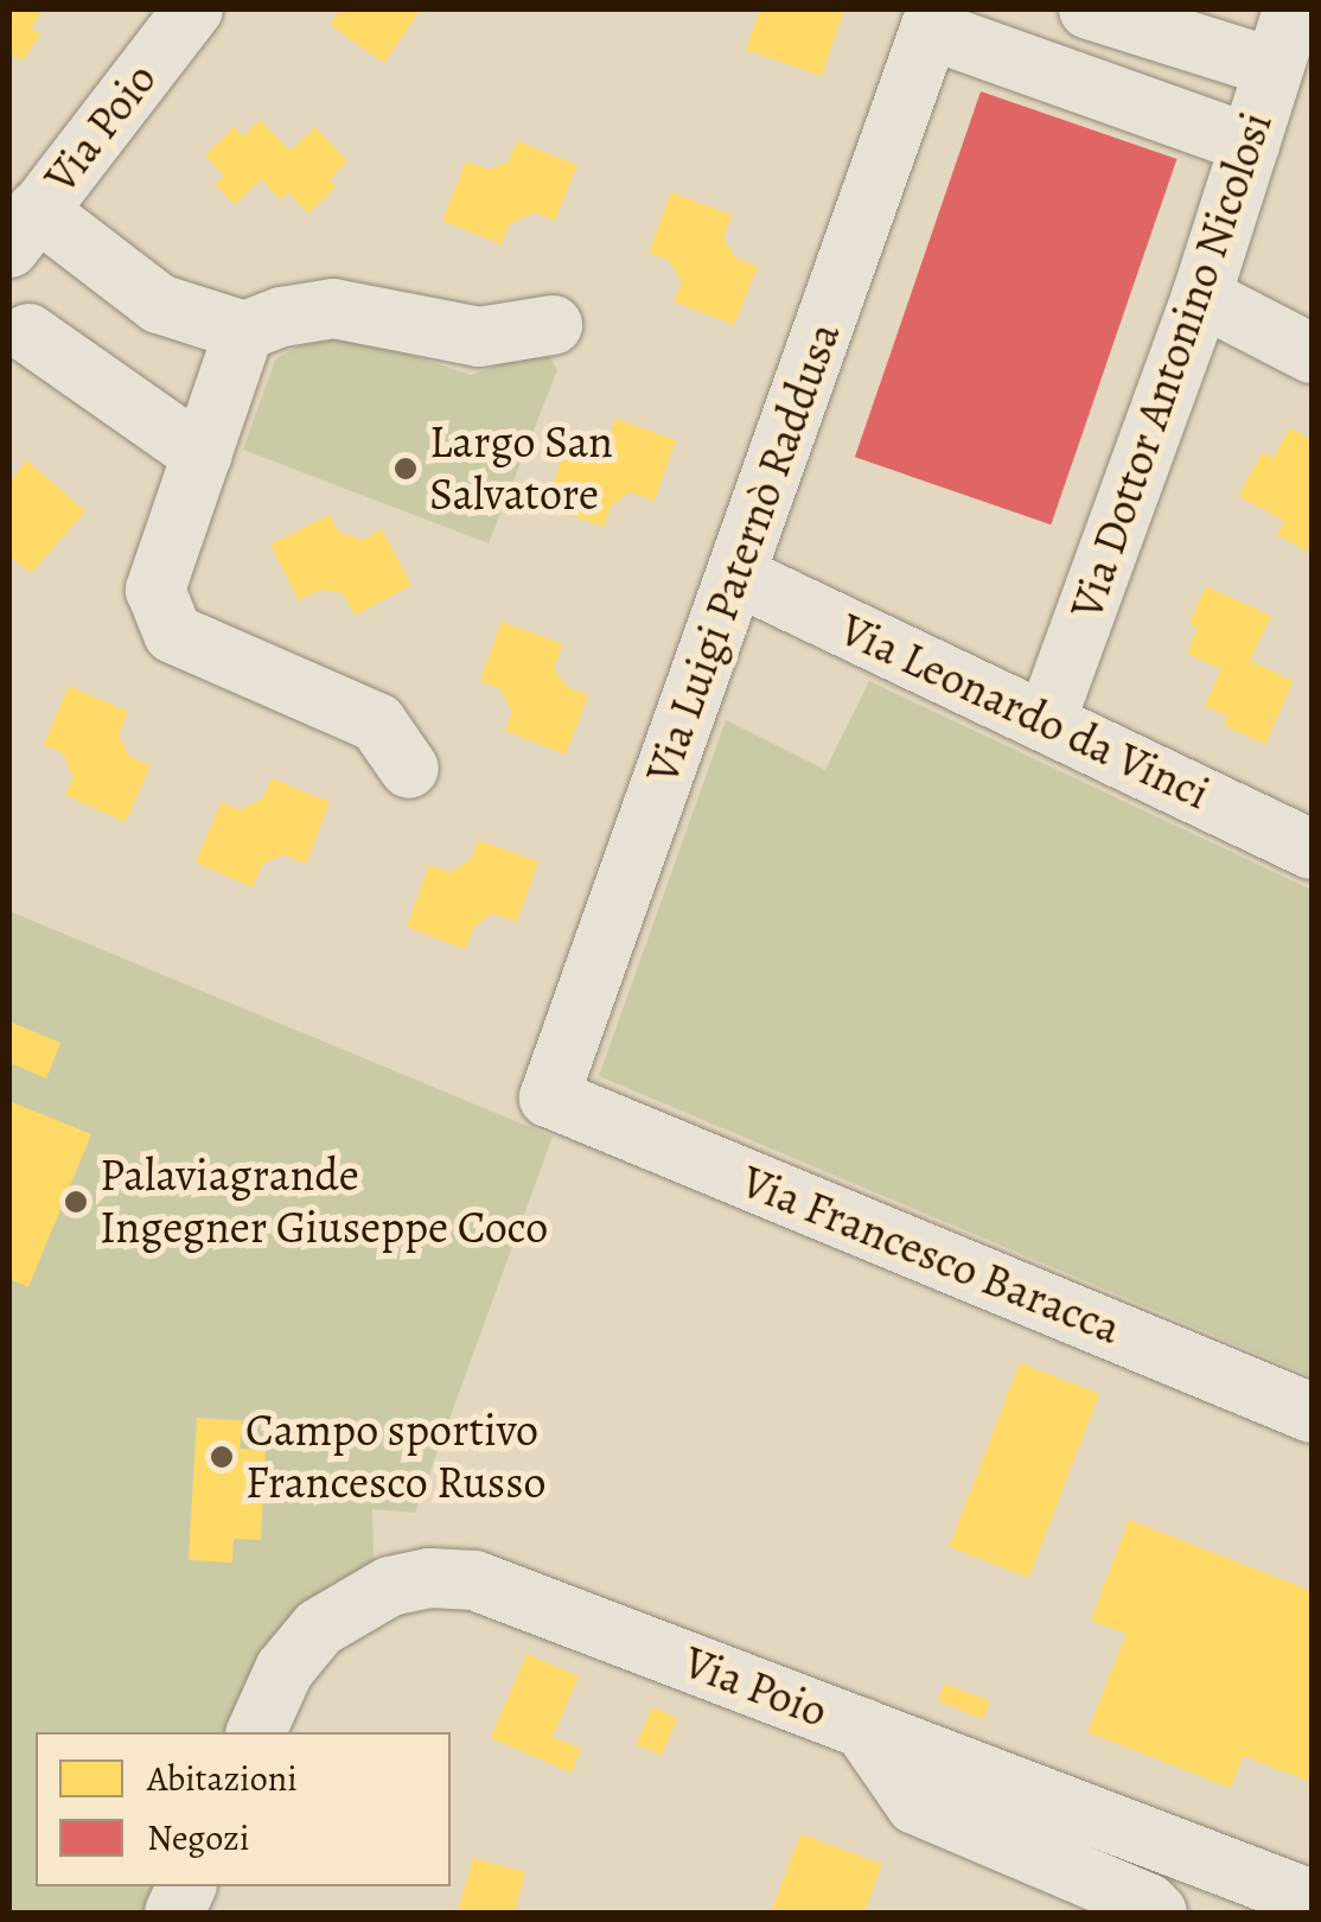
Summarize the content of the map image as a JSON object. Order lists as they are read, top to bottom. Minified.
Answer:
{"streets":{"street":["Via Poio","Via Dottor Antonino Nicolosi","Via Luigi Paternò Raddusa","Via Leonardo da Vinci","Via Francesco Baracca"]},"crossings":[["Via Dottor Antonino Nicolosi","Via Leonardo da Vinci"],["Via Luigi Paternò Raddusa","Via Leonardo da Vinci"],["Via Luigi Paternò Raddusa","Via Francesco Baracca"]],"places":["Largo San Salvatore","Palaviagrande Ingegner Giuseppe Coco","Campo sportivo Francesco Russo"],"legend":["Abitazioni","Negozi"]}
